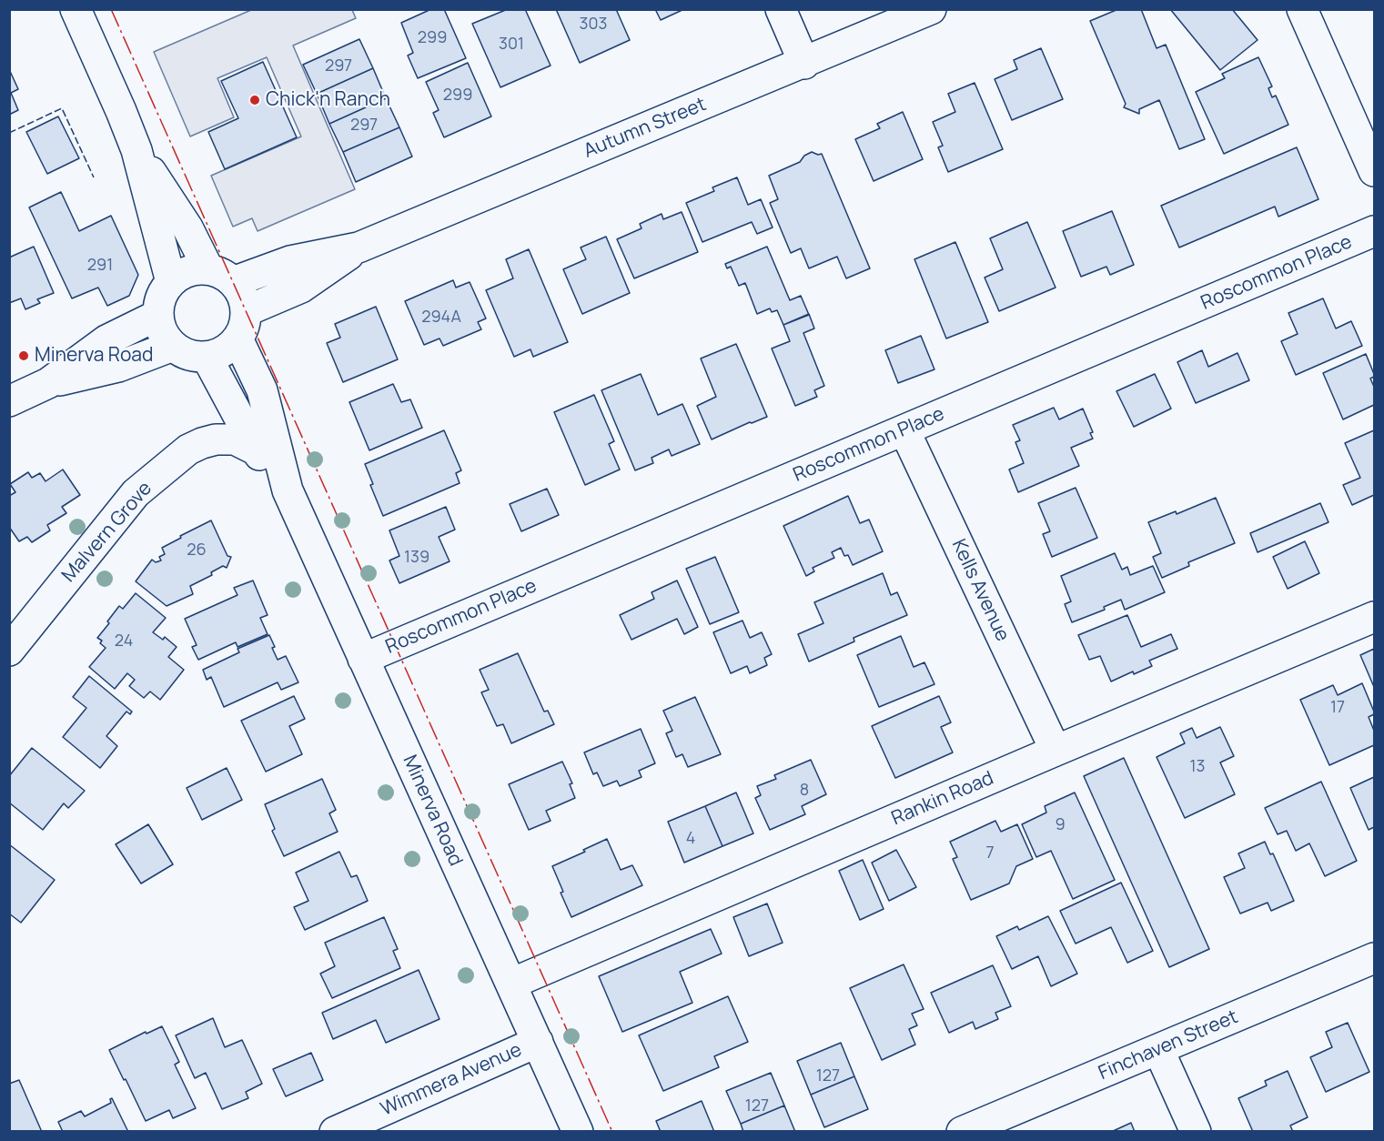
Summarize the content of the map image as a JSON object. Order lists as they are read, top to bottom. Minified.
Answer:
{"streets":{"street":["Autumn Street","Roscommon Place","Malvern Grove","Kells Avenue","Rankin Road","Minerva Road","Finchaven Street","Wimmera Avenue"]},"crossings":[["Autumn Street","Minerva Road"],["Roscommon Place","Kells Avenue"],["Roscommon Place","Minerva Road"],["Malvern Grove","Minerva Road"],["Kells Avenue","Rankin Road"],["Rankin Road","Minerva Road"],["Minerva Road","Wimmera Avenue"]],"places":["Chick'n Ranch","Minerva Road"],"house_numbers":["303","299","301","297","299","297","291","294A","26","139","24","17","13","8","9","4","7","127","127"]}
